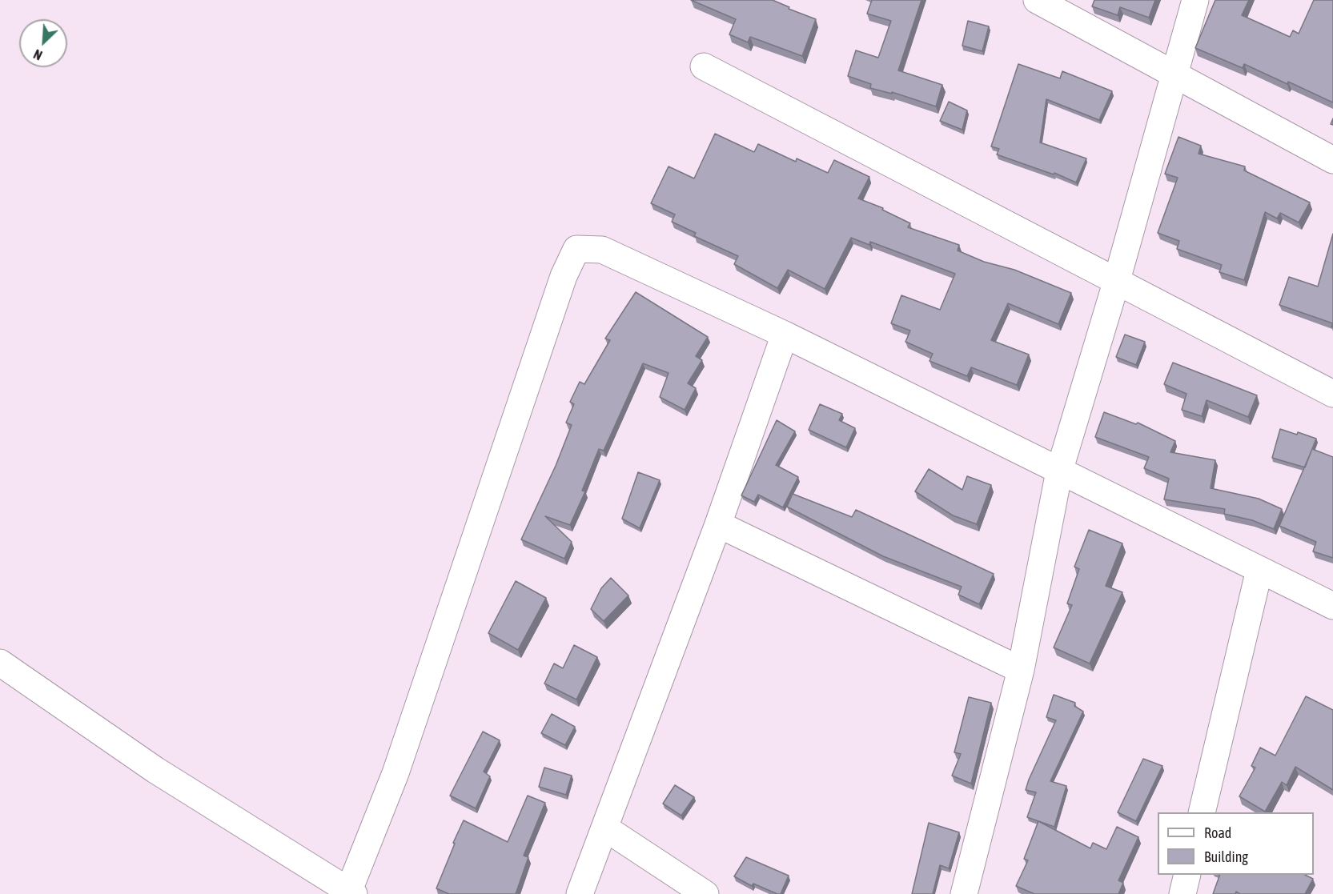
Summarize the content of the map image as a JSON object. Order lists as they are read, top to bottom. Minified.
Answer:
{"legend":["Road","Building"],"north":"bottom left"}
